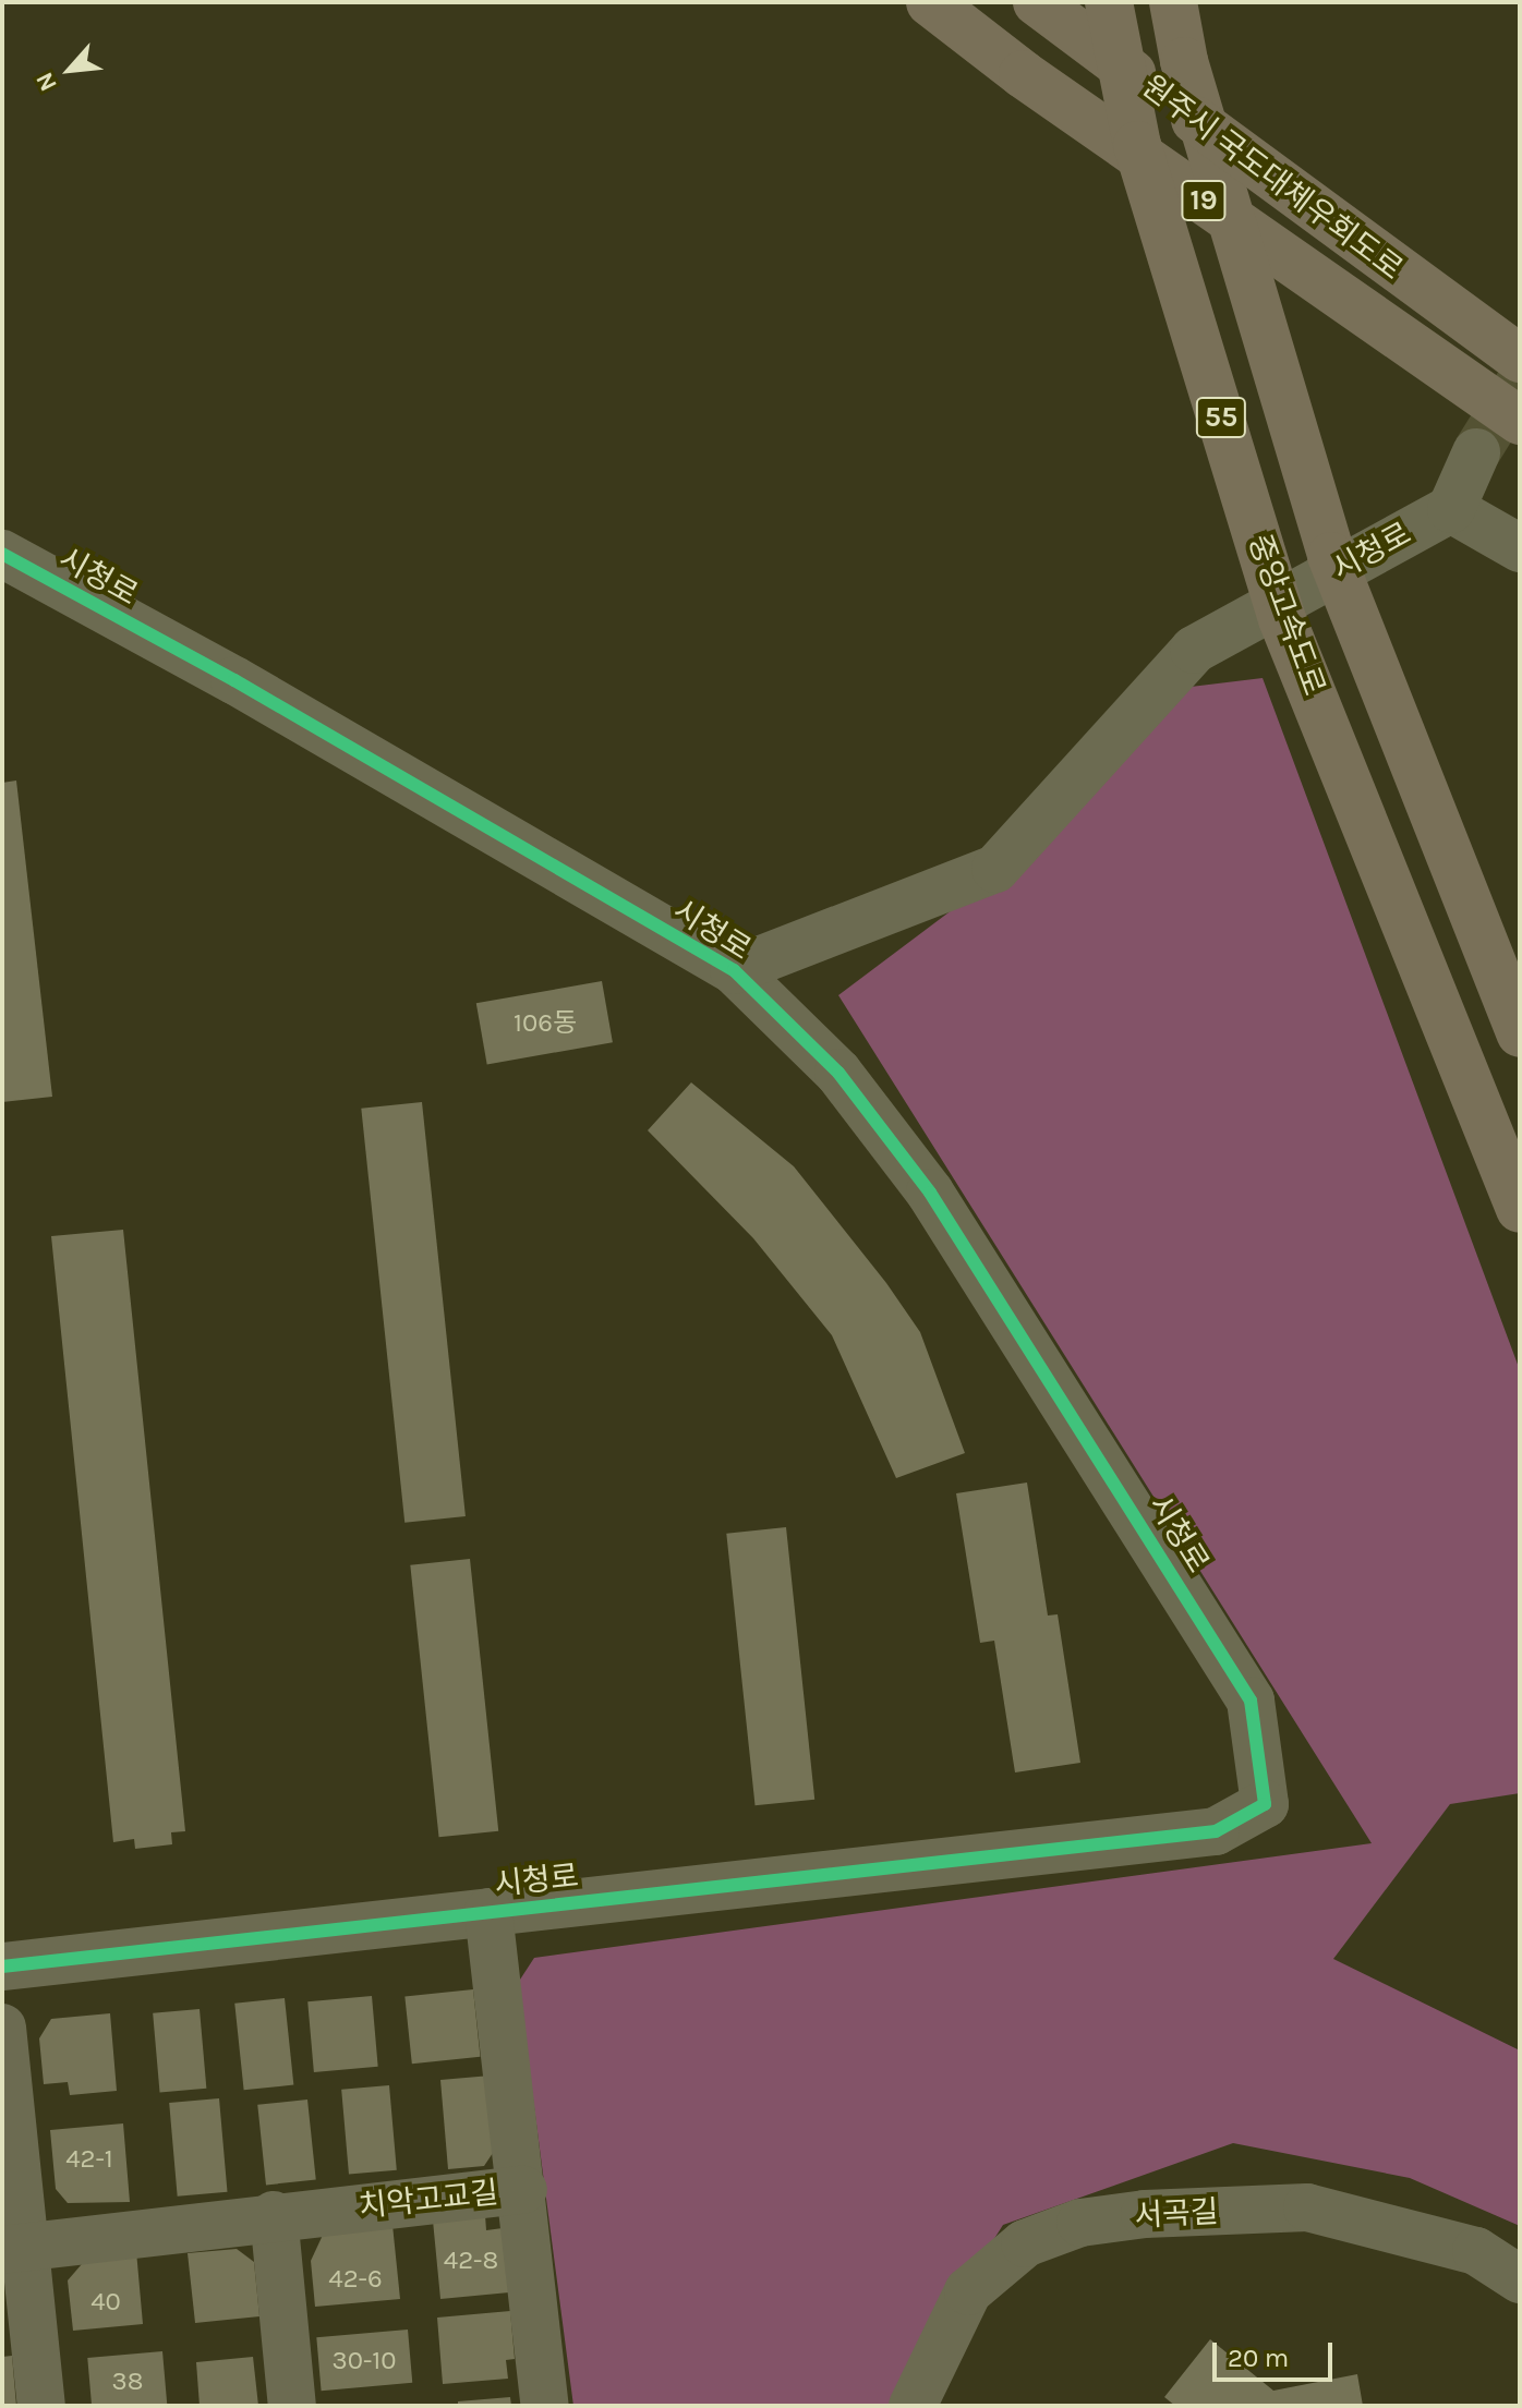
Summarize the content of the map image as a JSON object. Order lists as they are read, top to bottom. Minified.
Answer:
{"streets":{"highway":["원주시 국도대체우회도로","19","55","중앙고속도로"],"street":["시청로","치악고교길","서곡길"]},"house_numbers":["106동","42-1","42-8","42-6","40","30-10","38"],"scale_bar":"20 m","north":"bottom left"}
